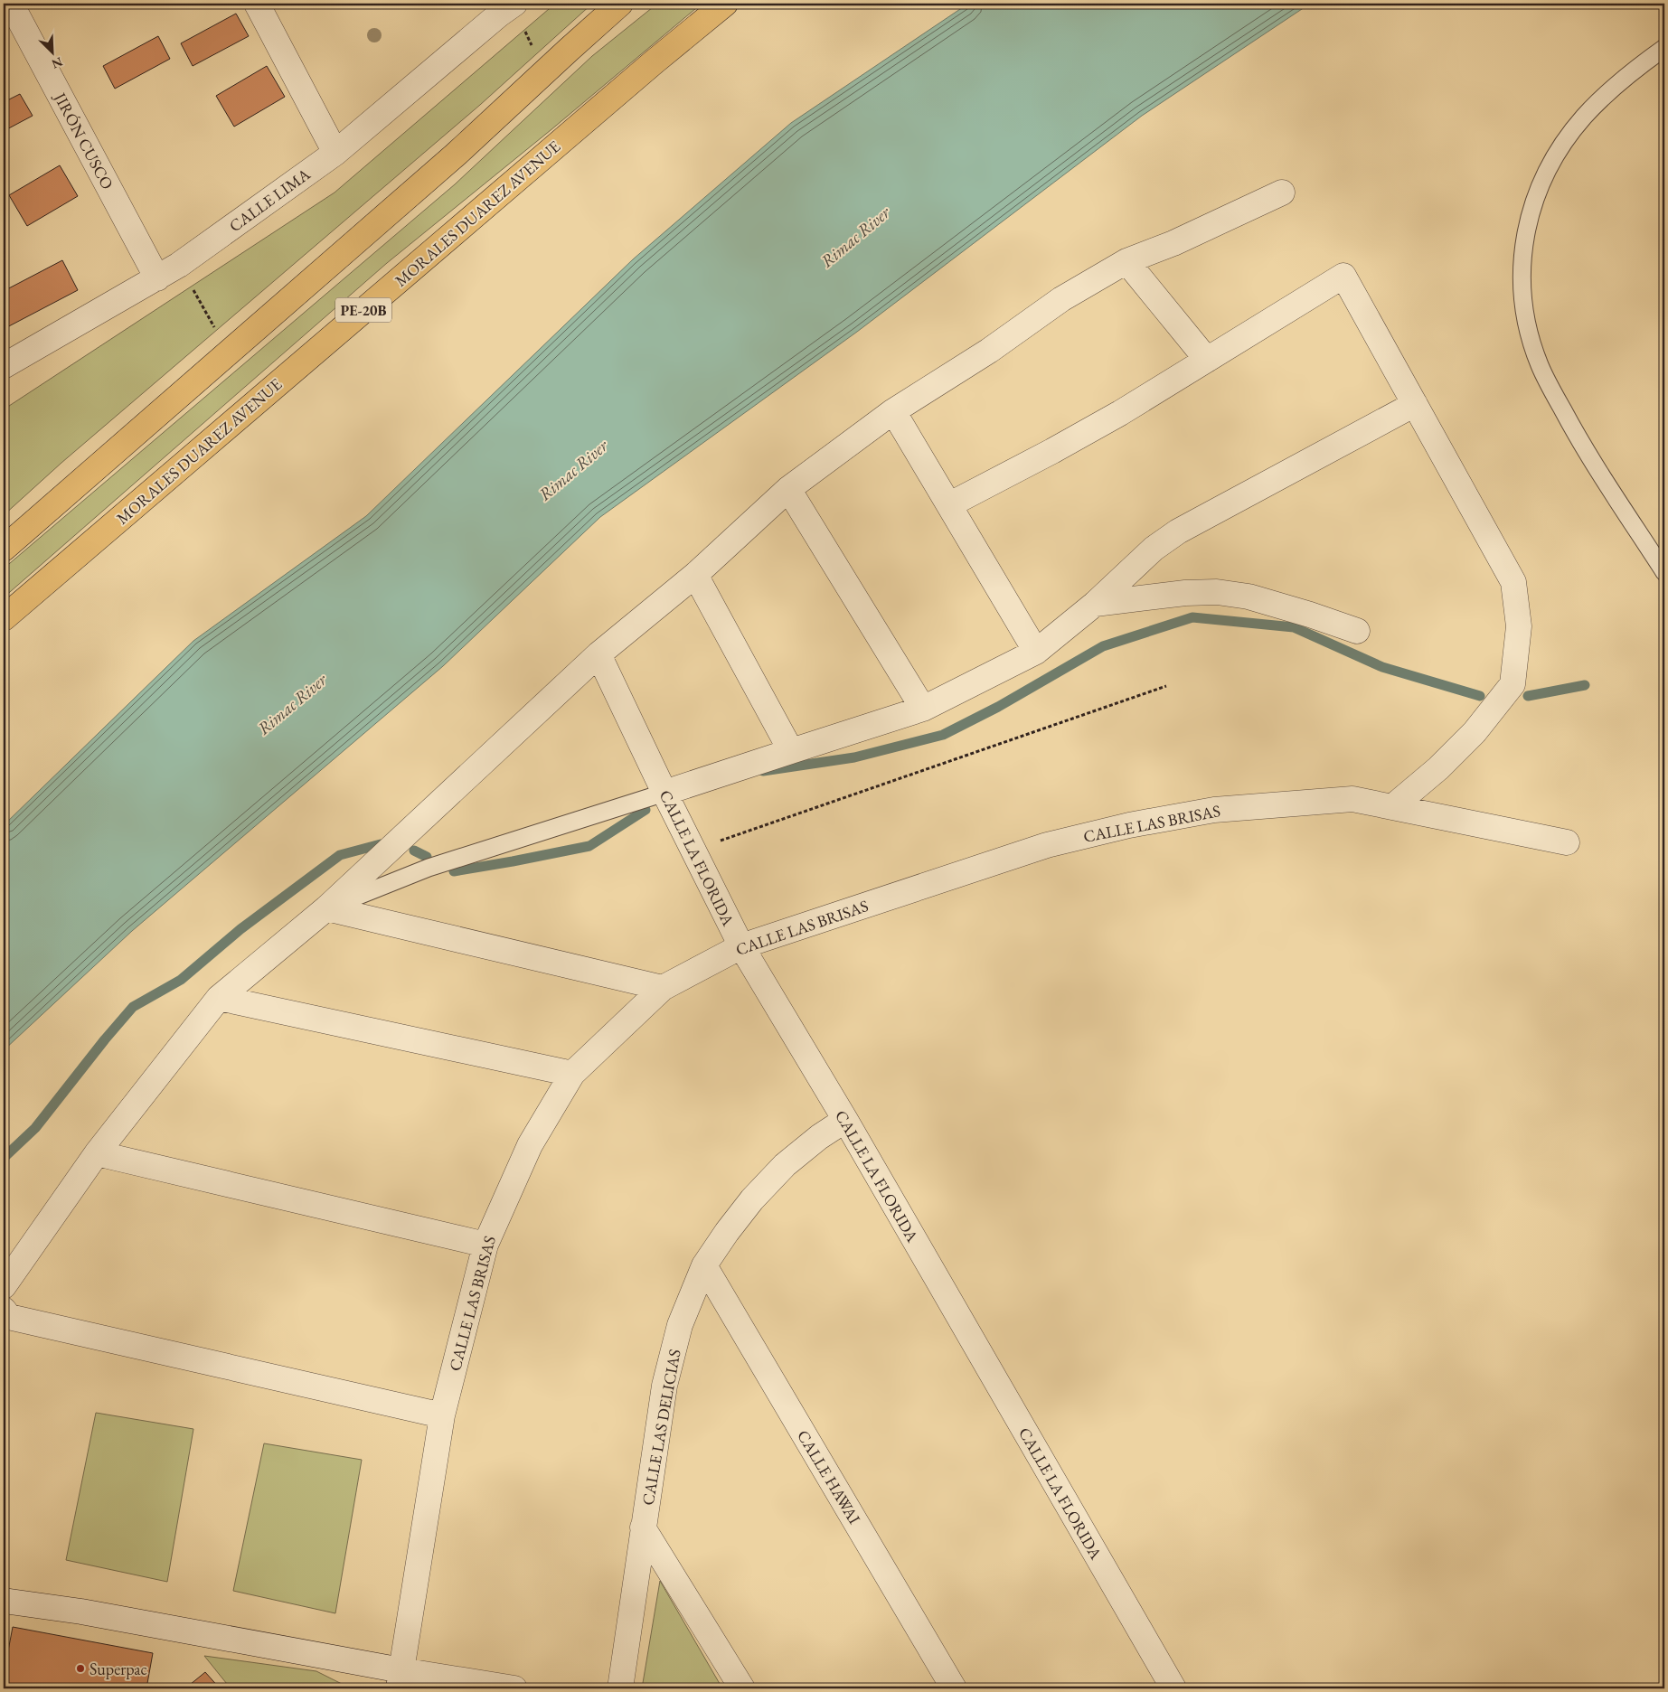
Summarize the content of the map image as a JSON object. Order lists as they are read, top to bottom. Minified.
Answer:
{"streets":{"highway":["MORALES DUAREZ AVENUE","PE-20B"],"street":["JIRÓN CUSCO","CALLE LIMA","CALLE LAS BRISAS","CALLE LA FLORIDA","CALLE LAS DELICIAS","CALLE HAWAI"]},"crossings":[["JIRÓN CUSCO","CALLE LIMA"],["CALLE LAS BRISAS","CALLE LA FLORIDA"],["CALLE LA FLORIDA","CALLE LAS DELICIAS"],["CALLE LAS DELICIAS","CALLE HAWAI"]],"water":["Rimac River"],"places":["Superpac"],"north":"bottom right"}
